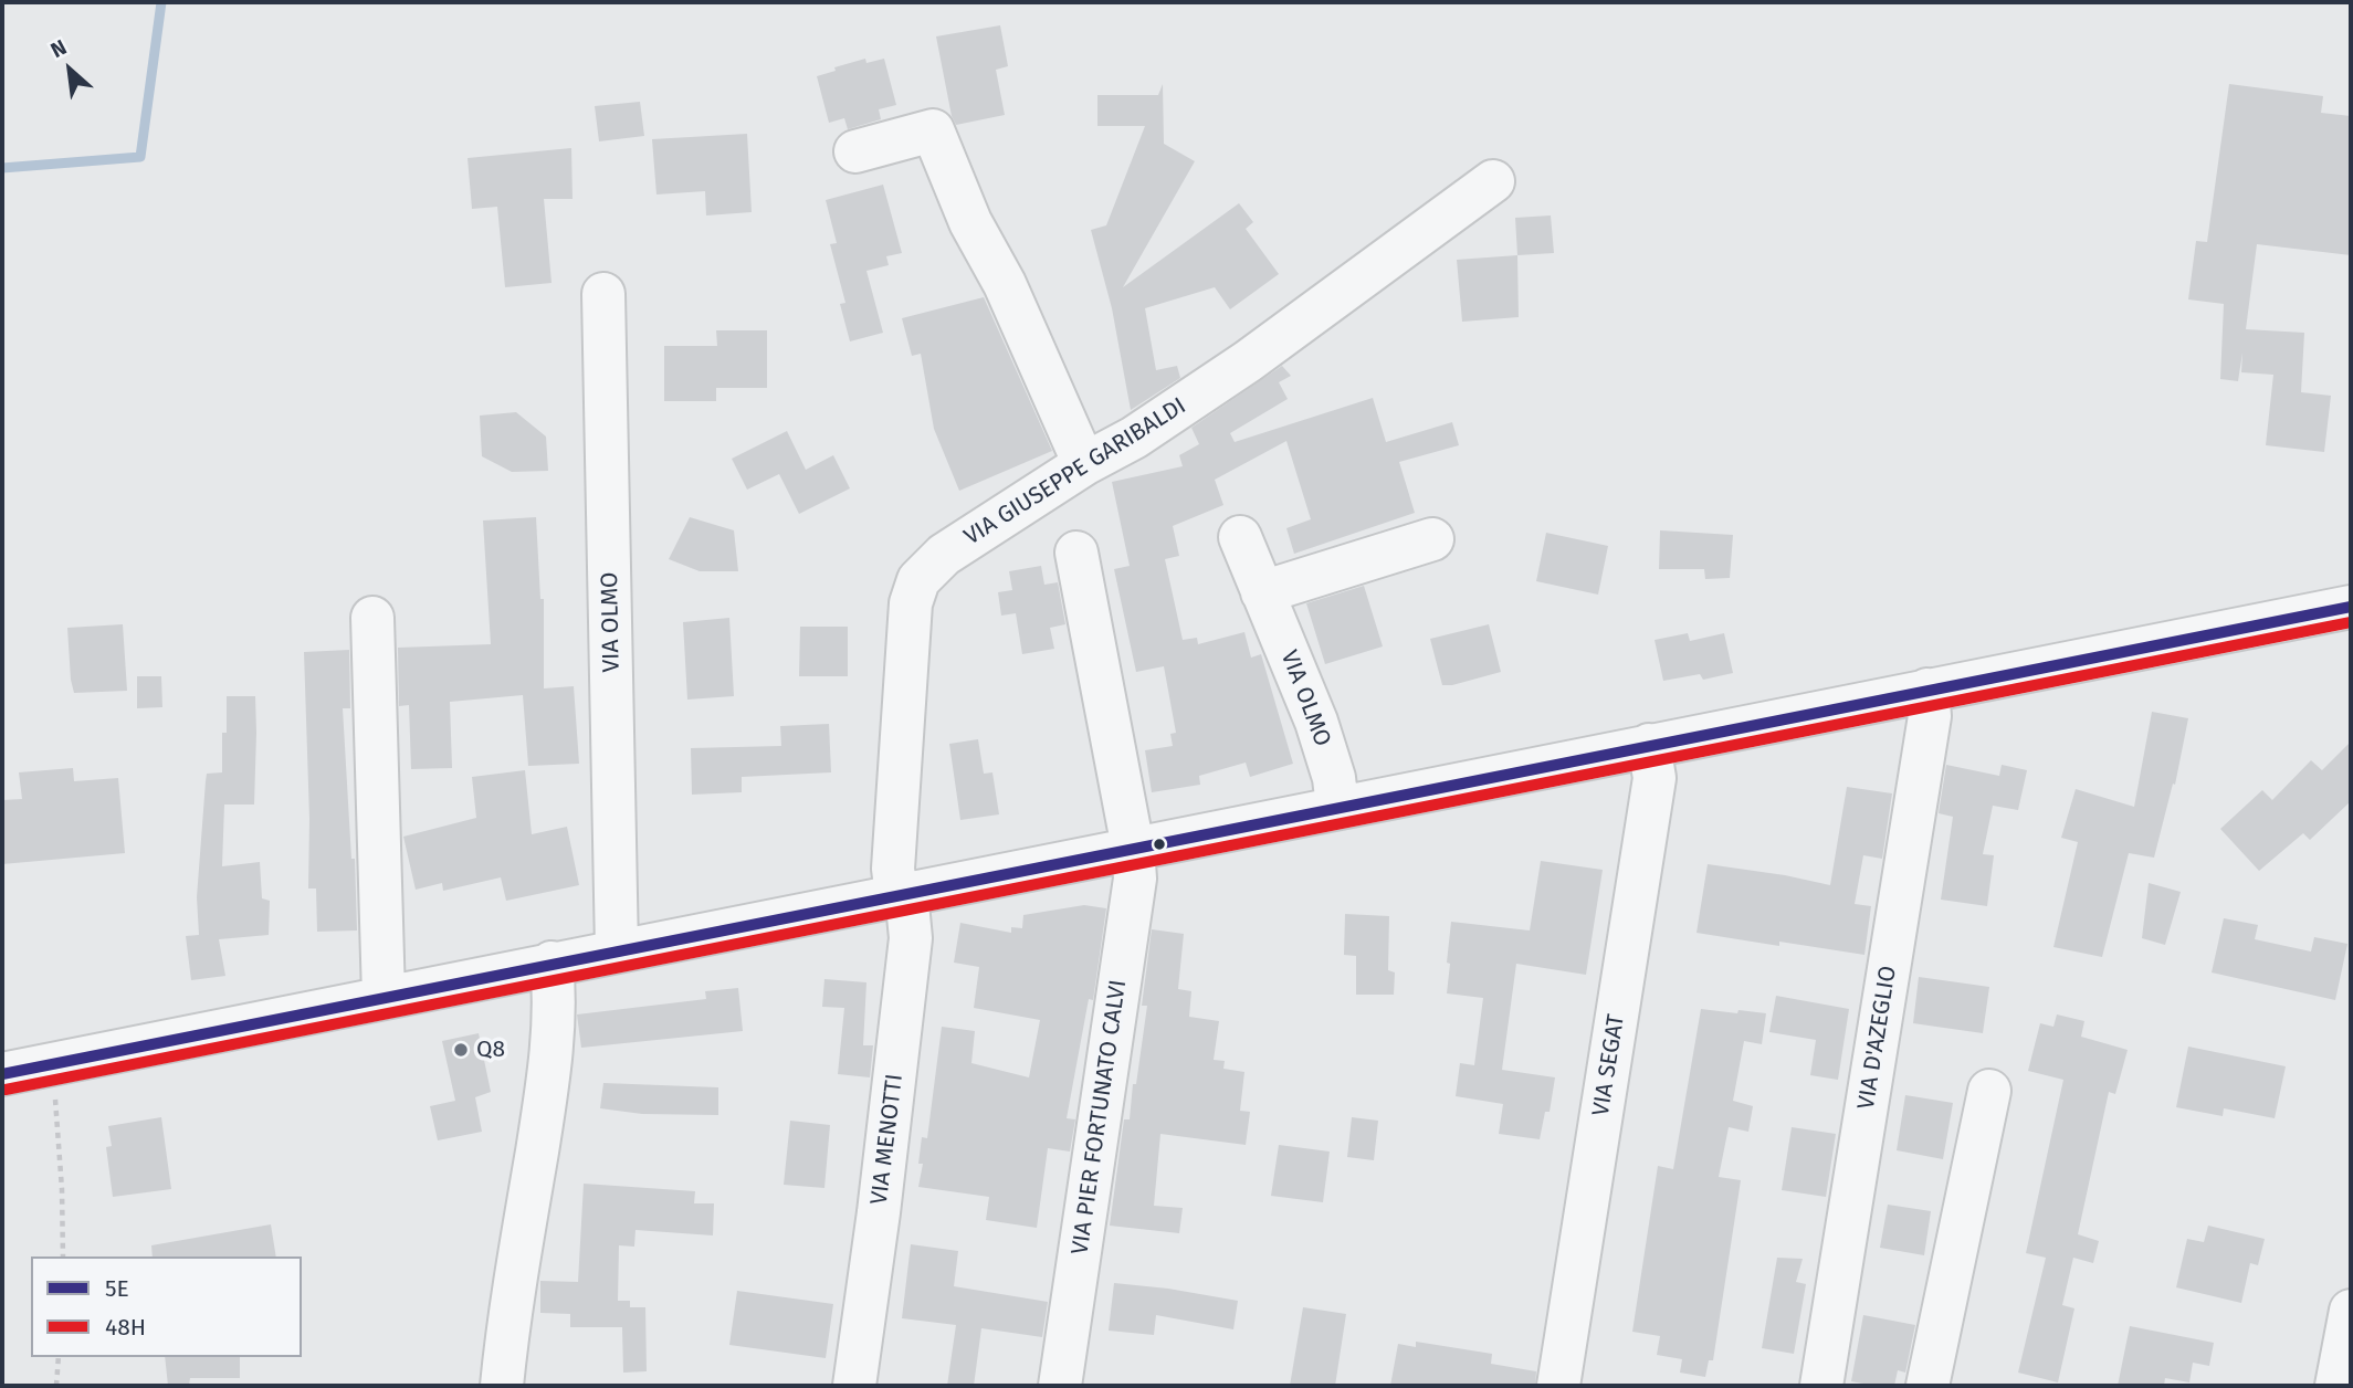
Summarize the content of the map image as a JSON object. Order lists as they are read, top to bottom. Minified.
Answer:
{"streets":{"street":["VIA GIUSEPPE GARIBALDI","VIA OLMO","VIA D'AZEGLIO","VIA SEGAT","VIA PIER FORTUNATO CALVI","VIA MENOTTI"]},"crossings":[["VIA GIUSEPPE GARIBALDI","VIA MENOTTI"]],"places":["Q8"],"lines":["transit line 5E","transit line 48H"],"legend":["5E","48H"],"north":"top left"}
